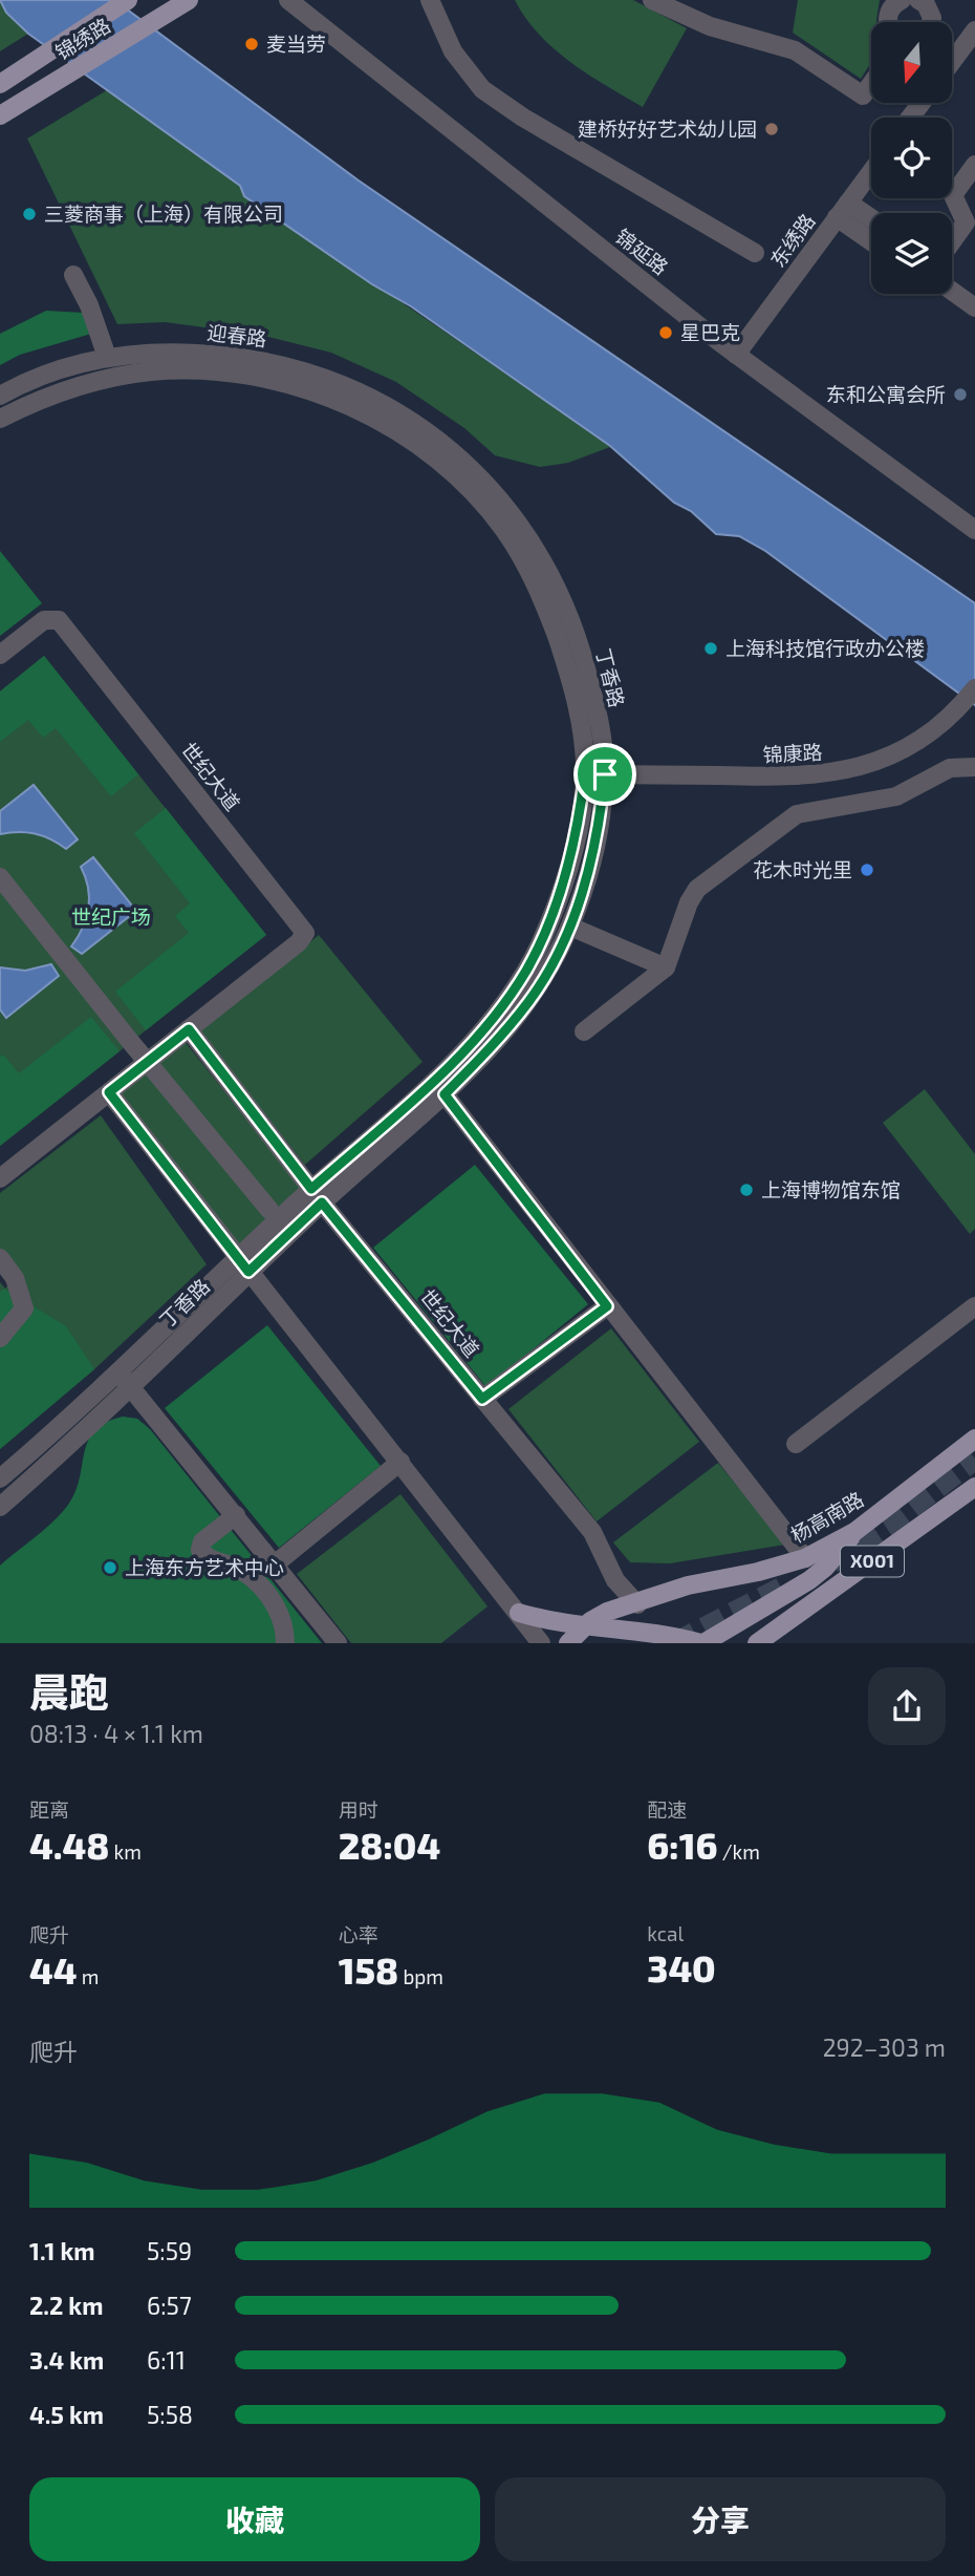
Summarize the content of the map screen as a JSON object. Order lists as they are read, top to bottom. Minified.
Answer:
{"streets":{"main road":["锦绣路","世纪大道","杨高南路","X001"],"street":["东绣路","锦延路","迎春路","丁香路","锦康路"]},"crossings":[["东绣路","锦延路"],["迎春路","丁香路"],["丁香路","锦康路"],["丁香路","世纪大道"],["世纪大道","杨高南路"],["世纪大道","X001"],["杨高南路","X001"]],"parks":["世纪广场"],"places":["麦当劳","建桥好好艺术幼儿园","三菱商事（上海）有限公司","星巴克","东和公寓会所","上海科技馆行政办公楼","花木时光里","上海博物馆东馆","上海东方艺术中心"],"north":"bottom","page":{"heading":["晨跑","08:13 · 4 × 1.1 km"],"stats":[["距离","4.48 km"],["用时","28:04"],["配速","6:16 /km"],["爬升","44 m"],["心率","158 bpm"],["kcal","340"]],"chart":["爬升","292–303 m"],"list":[{"name":"1.1 km","note":"5:59"},{"name":"2.2 km","note":"6:57"},{"name":"3.4 km","note":"6:11"},{"name":"4.5 km","note":"5:58"}],"buttons":["收藏","分享"]}}
